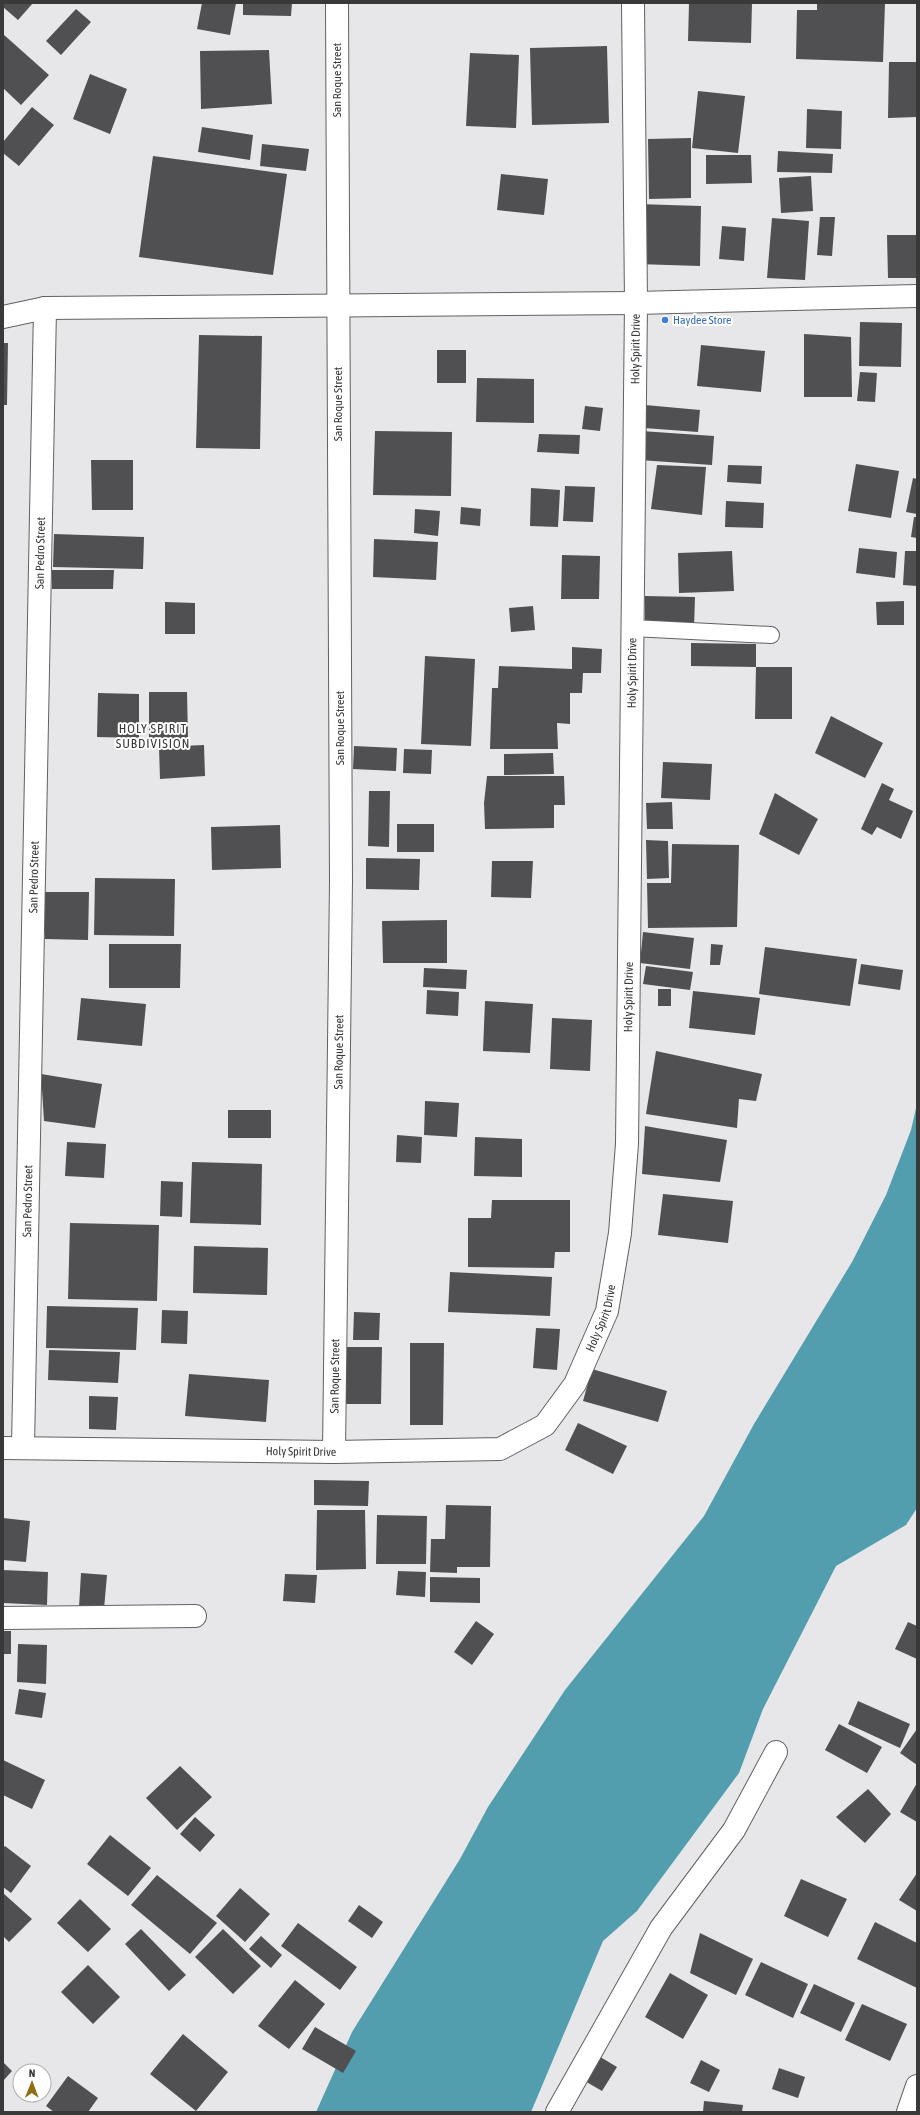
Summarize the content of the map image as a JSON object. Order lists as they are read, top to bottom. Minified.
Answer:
{"streets":{"street":["San Roque Street","Holy Spirit Drive","San Pedro Street"]},"crossings":[["San Roque Street","Holy Spirit Drive"],["Holy Spirit Drive","San Pedro Street"]],"districts":["HOLY SPIRIT SUBDIVISION"],"places":["Haydee Store"],"north":"top"}
